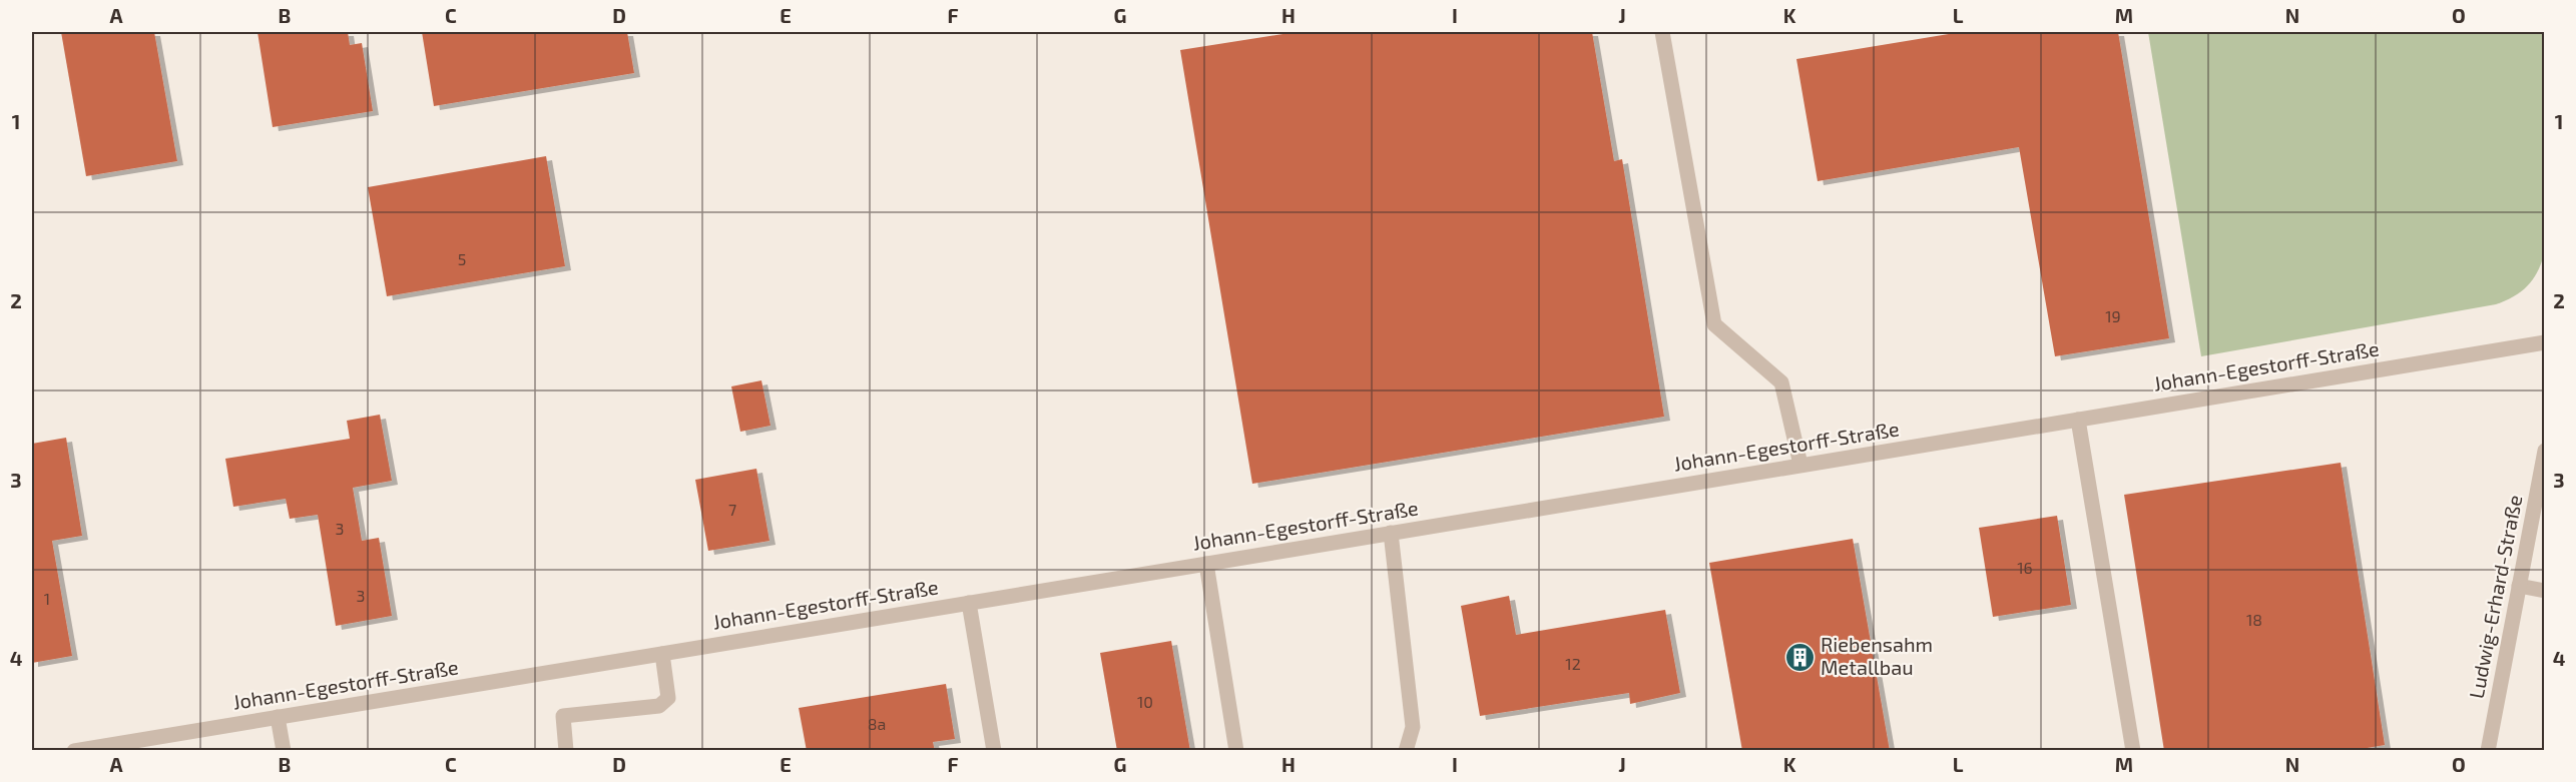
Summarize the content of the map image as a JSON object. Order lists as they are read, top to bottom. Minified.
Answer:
{"streets":{"street":["Johann-Egestorff-Straße","Ludwig-Erhard-Straße"]},"places":{"building":["Riebensahm Metallbau"]},"house_numbers":["5","19","7","3","16","3","1","18","12","10","8a"],"grid":{"columns":["A","B","C","D","E","F","G","H","I","J","K","L","M","N","O"],"rows":["1","2","3","4"]}}
